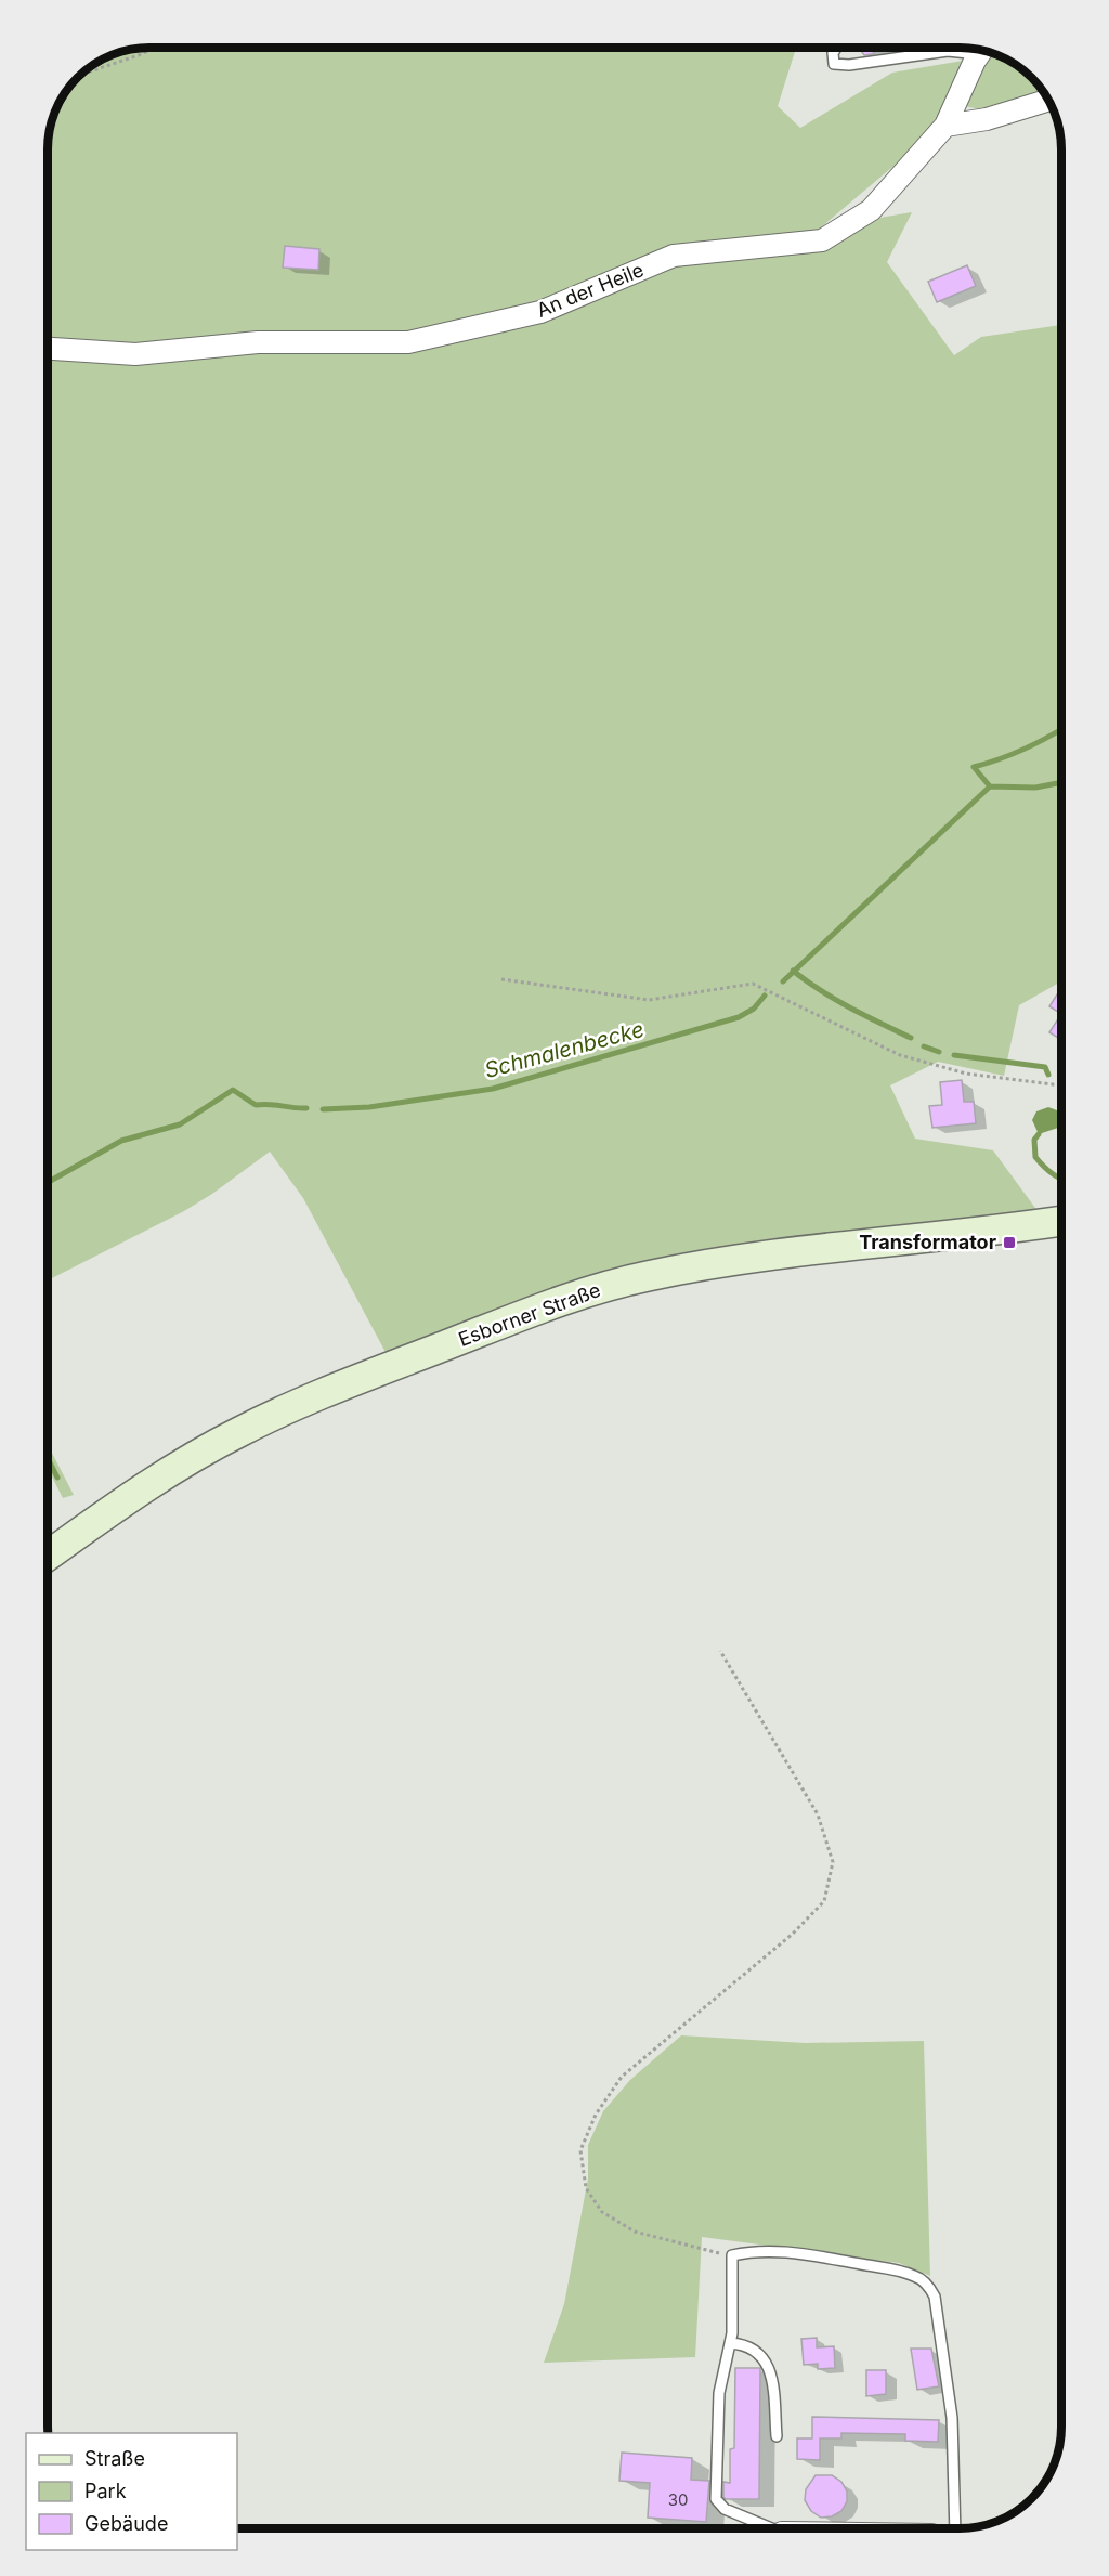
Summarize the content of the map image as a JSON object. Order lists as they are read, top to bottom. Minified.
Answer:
{"streets":{"main road":["Esborner Straße"],"street":["An der Heile"]},"water":["Schmalenbecke"],"places":{"transit":["Transformator"]},"house_numbers":["30"],"legend":["Straße","Park","Gebäude"]}
